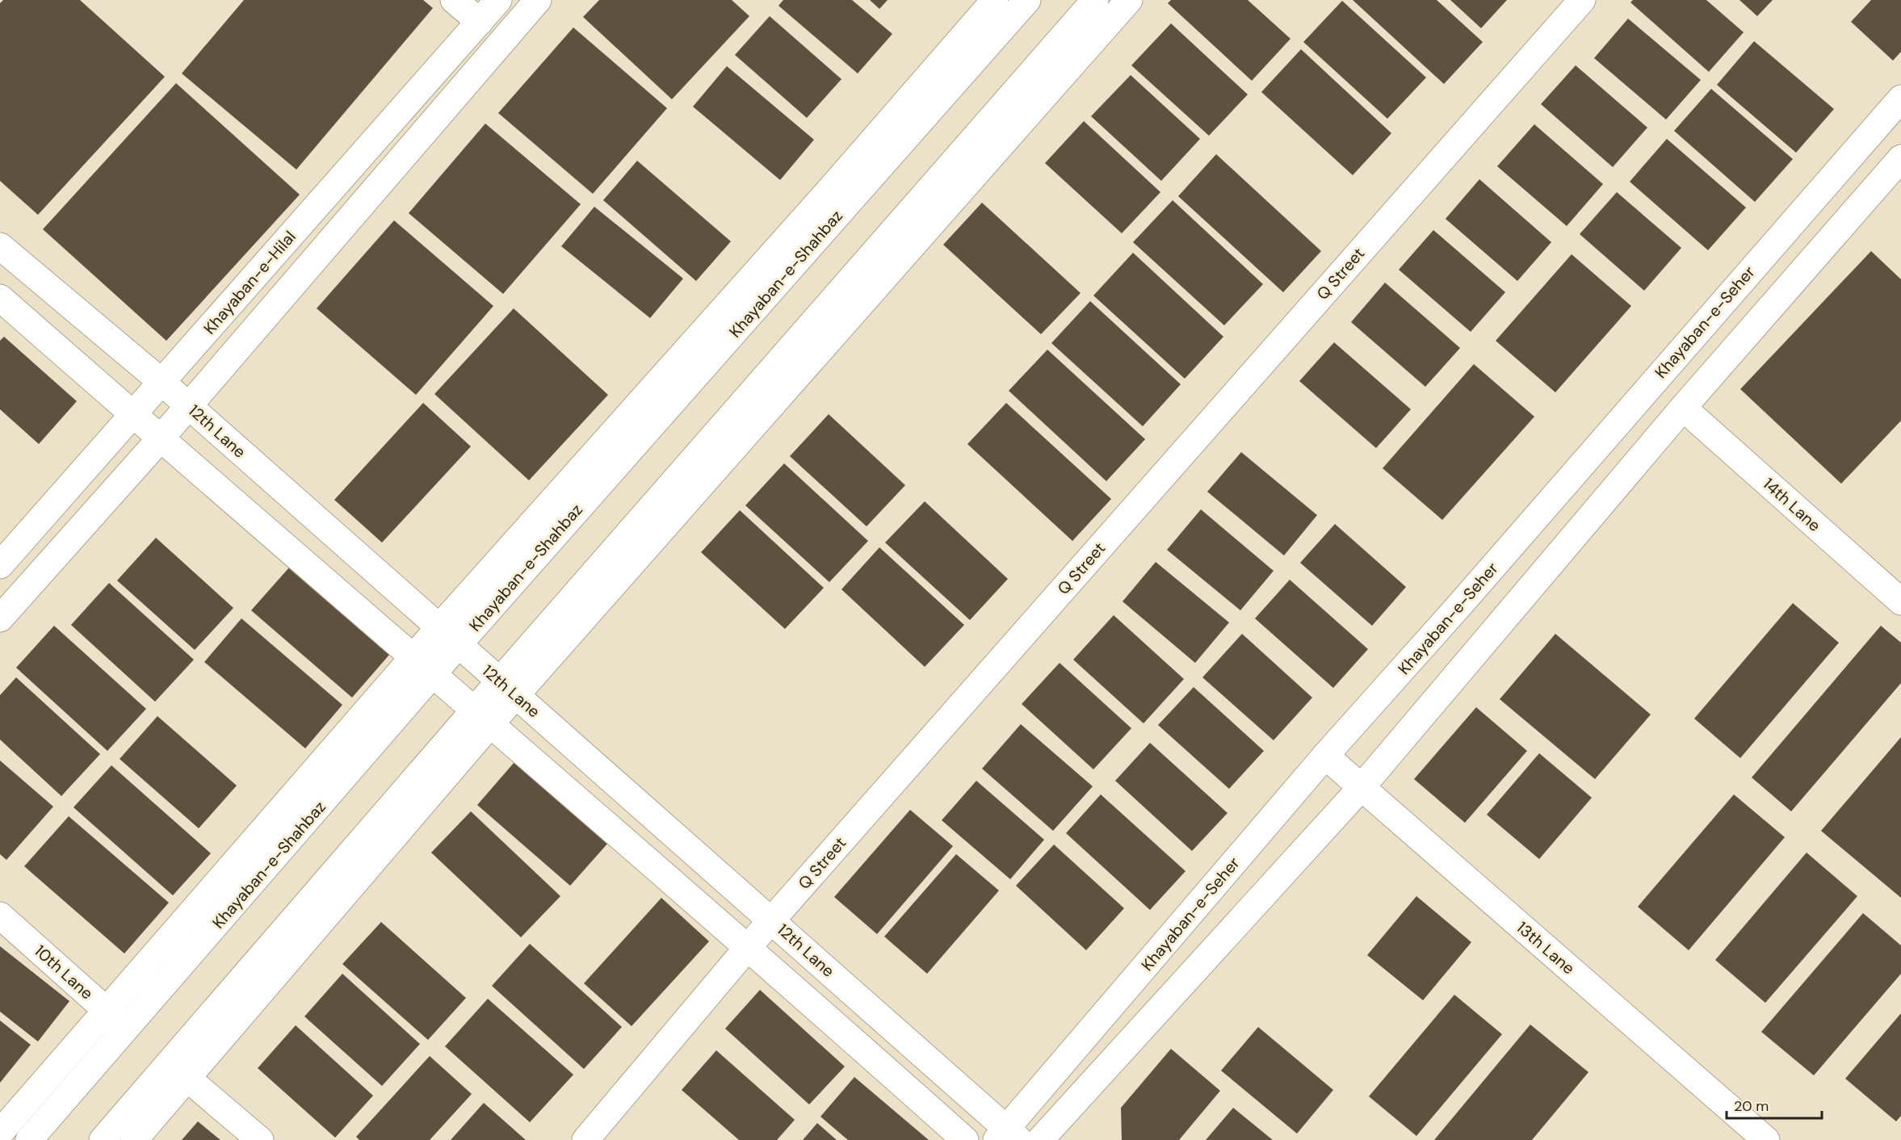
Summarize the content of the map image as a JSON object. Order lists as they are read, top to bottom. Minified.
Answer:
{"streets":{"street":["Khayaban-e-Shahbaz","Q Street","Khayaban-e-Hilal","Khayaban-e-Seher","12th Lane","14th Lane","13th Lane","10th Lane"]},"crossings":[["Khayaban-e-Shahbaz","12th Lane"],["Khayaban-e-Shahbaz","10th Lane"],["Q Street","12th Lane"],["Khayaban-e-Hilal","12th Lane"],["Khayaban-e-Seher","12th Lane"],["Khayaban-e-Seher","13th Lane"]],"scale_bar":"20 m"}
